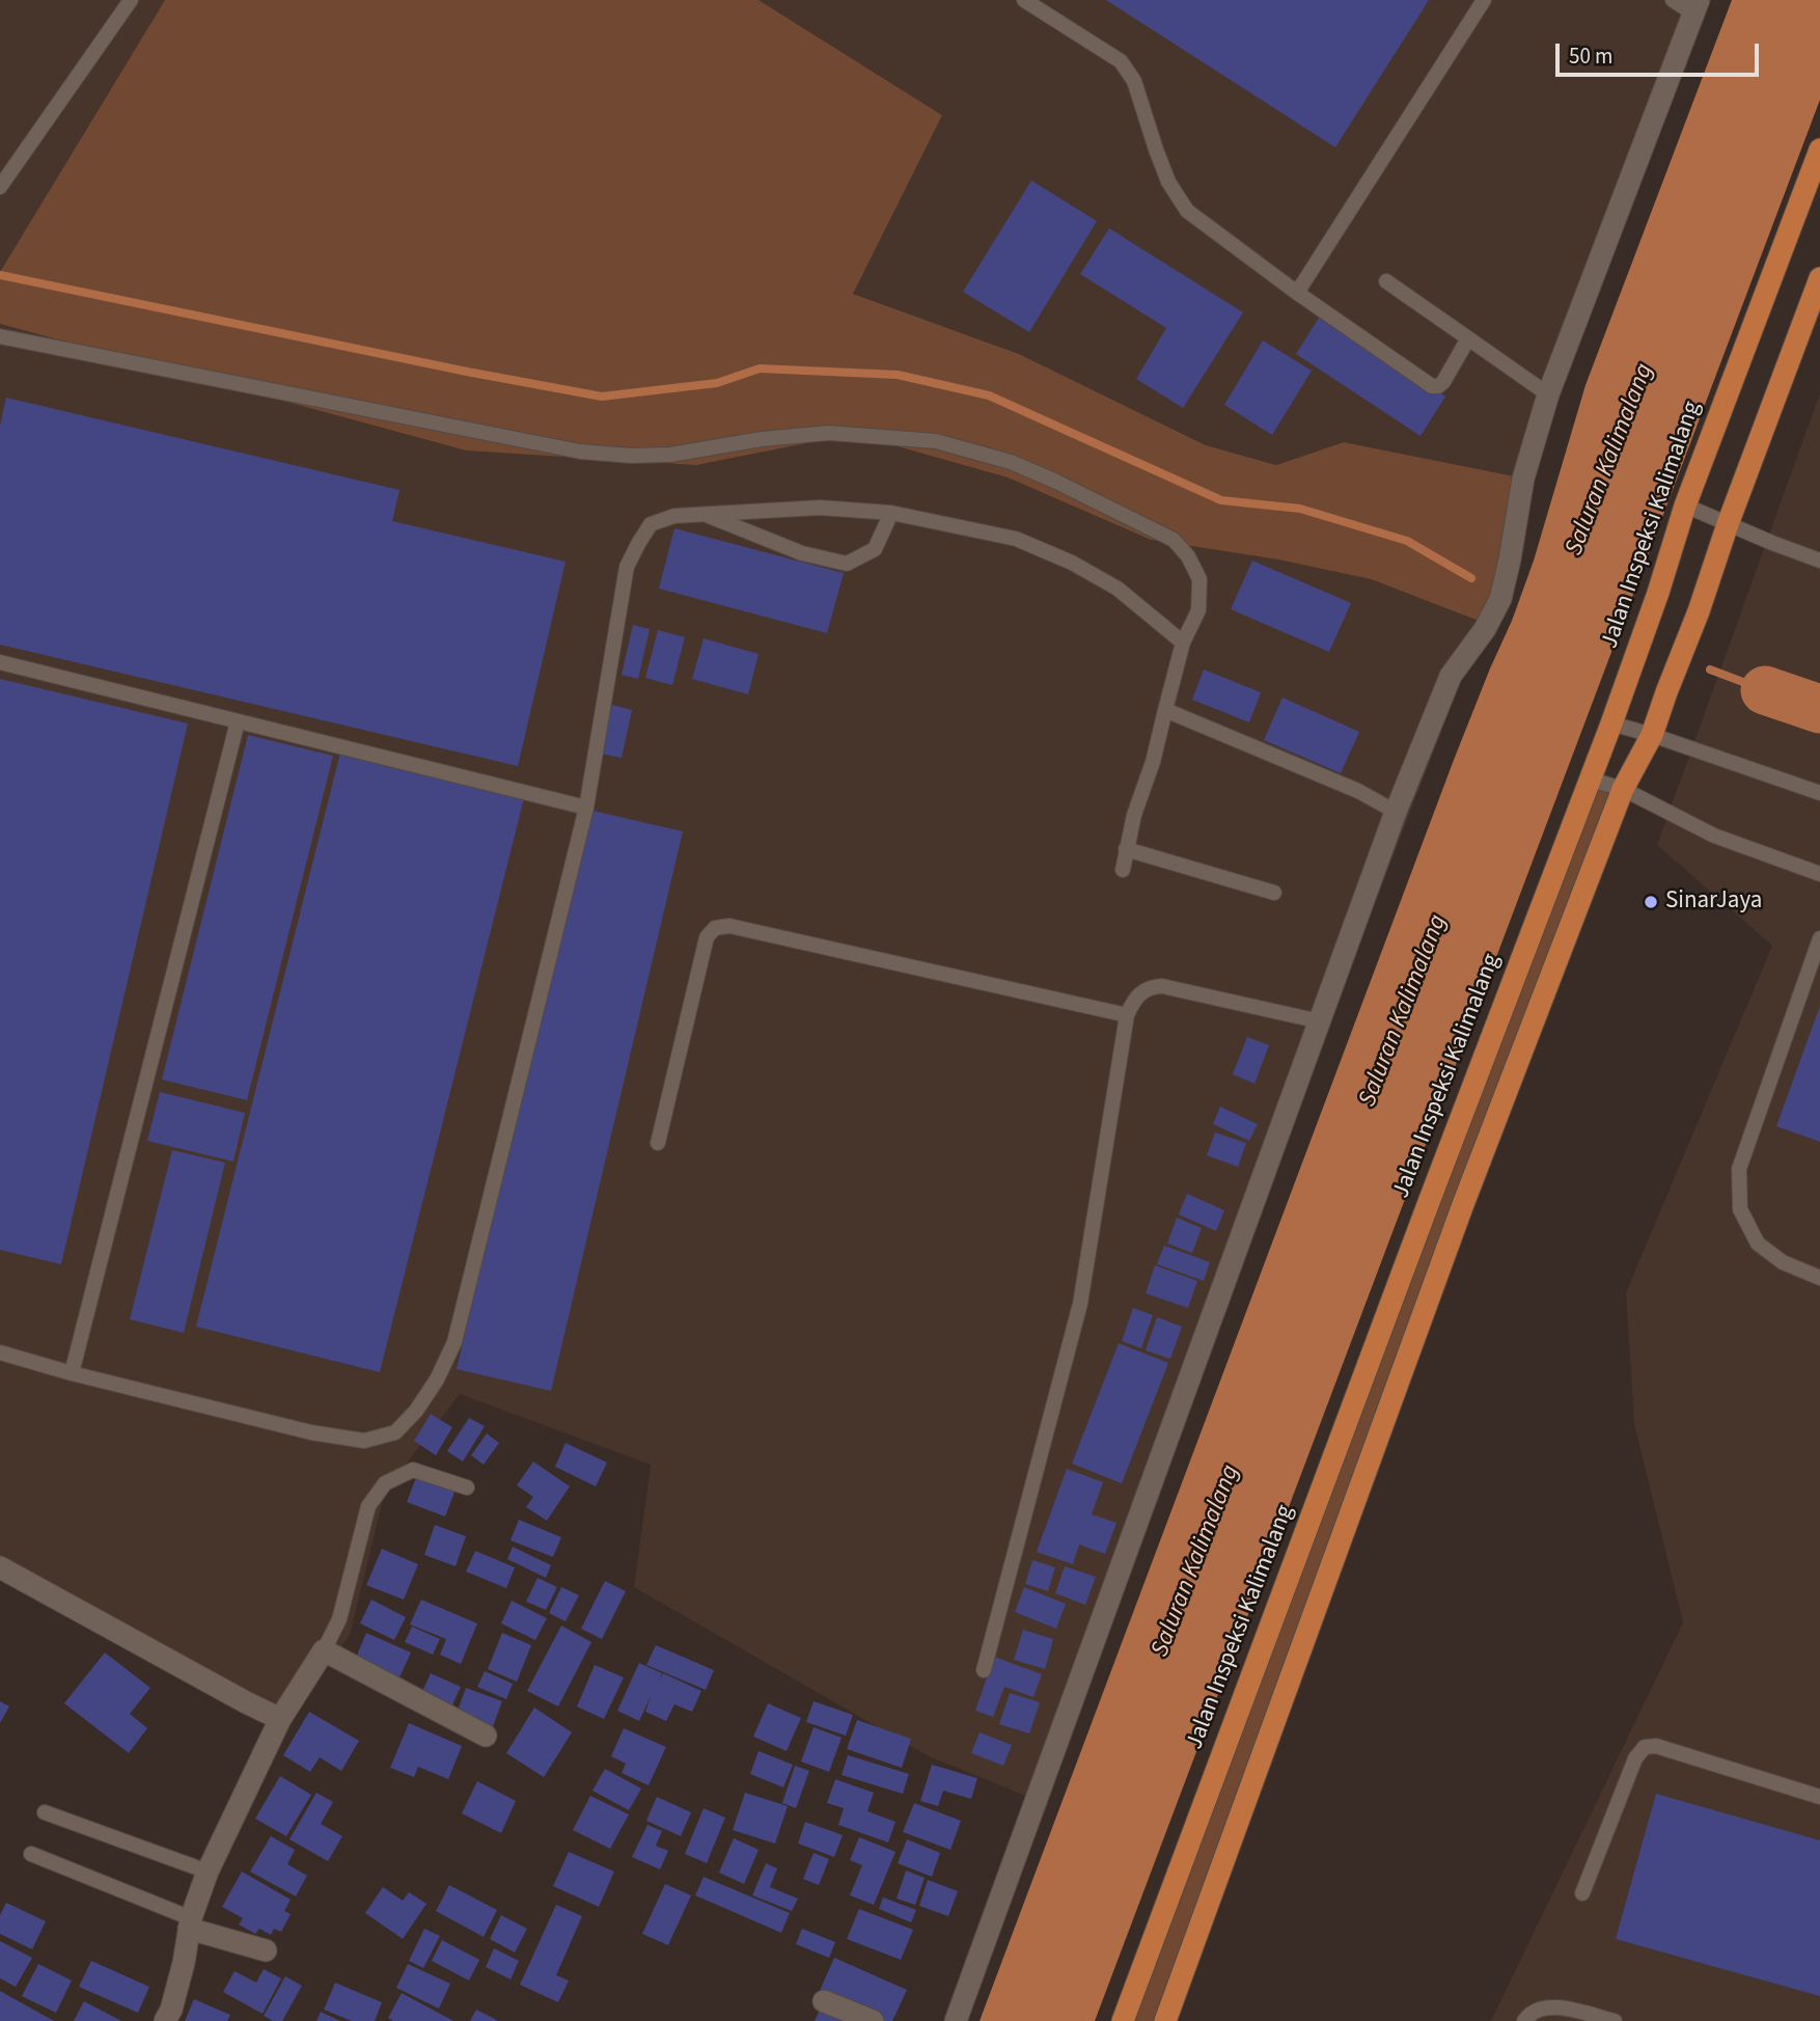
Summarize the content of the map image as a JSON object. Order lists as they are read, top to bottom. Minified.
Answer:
{"streets":{"main road":["Jalan Inspeksi Kalimalang"]},"water":["Saluran Kalimalang"],"places":["SinarJaya"],"scale_bar":"50 m"}
